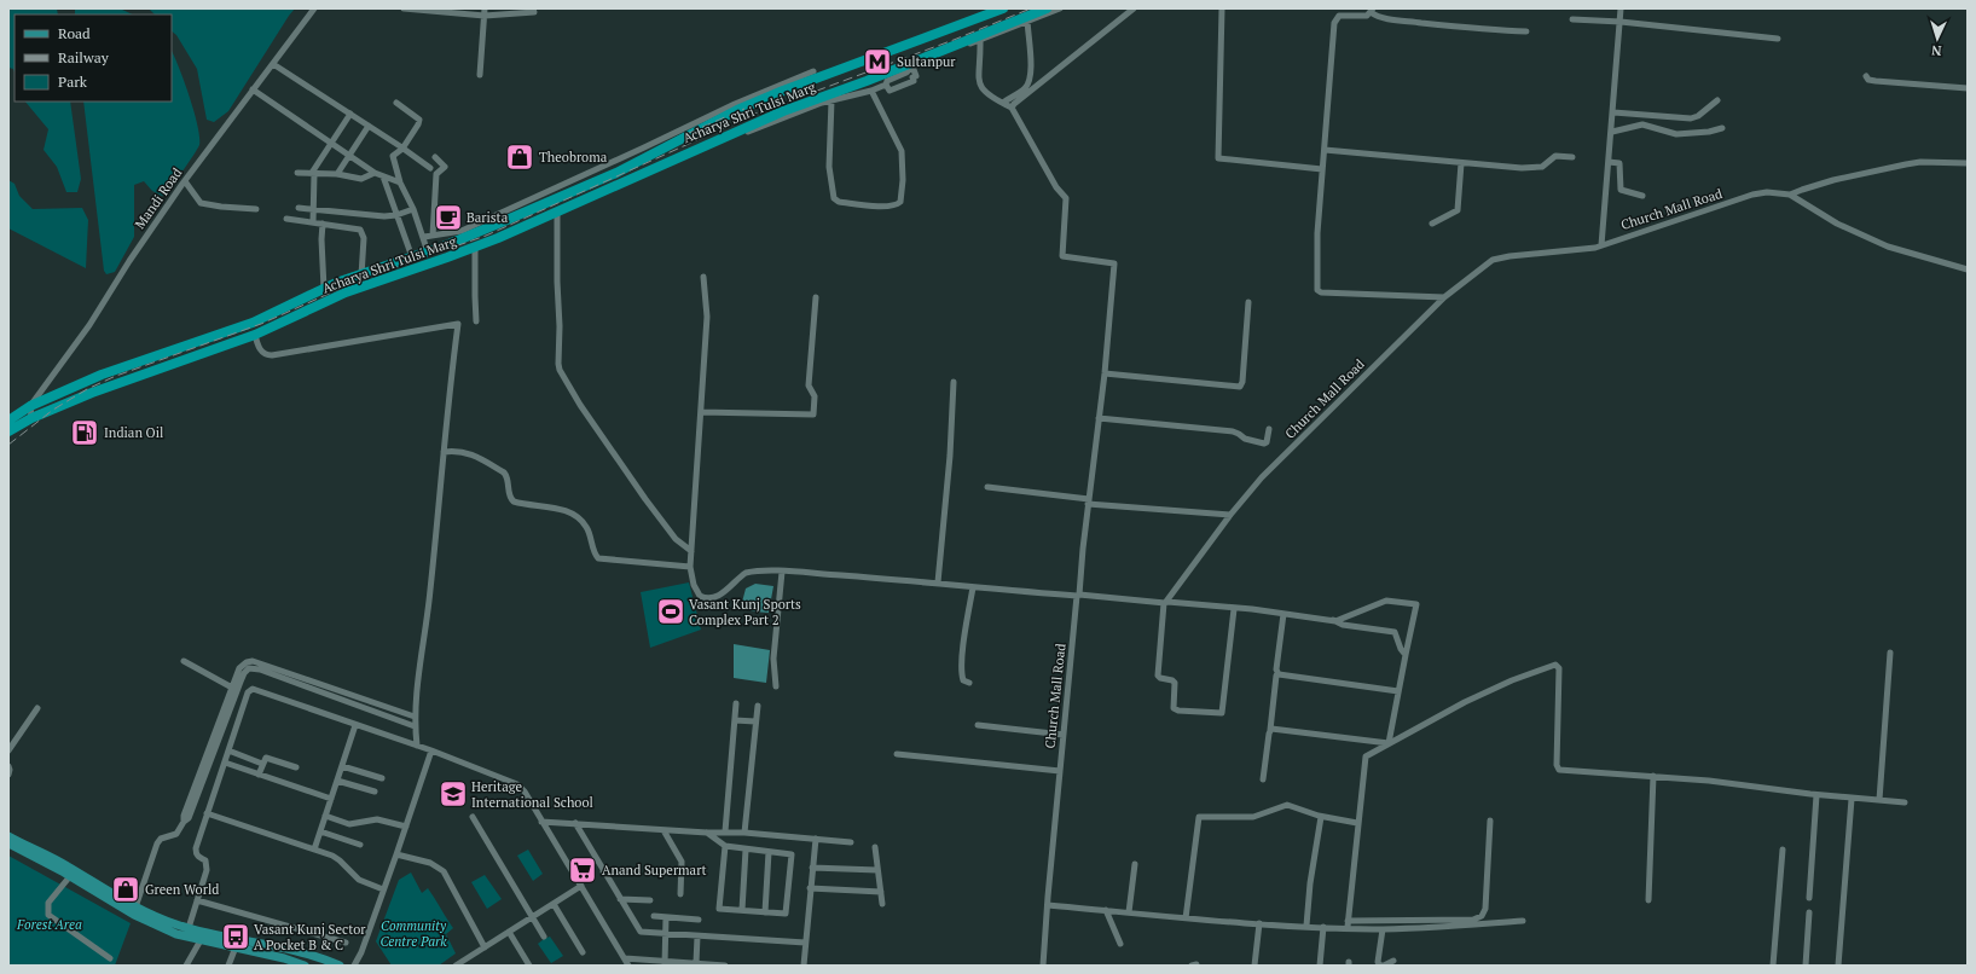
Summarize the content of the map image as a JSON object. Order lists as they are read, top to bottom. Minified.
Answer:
{"streets":{"highway":["Acharya Shri Tulsi Marg"],"street":["Mandi Road","Church Mall Road"]},"crossings":[["Acharya Shri Tulsi Marg","Mandi Road"]],"parks":["Forest Area","Community Centre Park"],"places":{"metro station":["Sultanpur"],"shop":["Theobroma","Green World"],"cafe":["Barista"],"fuel station":["Indian Oil"],"sports":["Vasant Kunj Sports Complex Part 2"],"school or university":["Heritage International School"],"supermarket":["Anand Supermart"],"bus stop":["Vasant Kunj Sector A Pocket B & C"]},"legend":["Road","Railway","Park"],"north":"bottom"}
